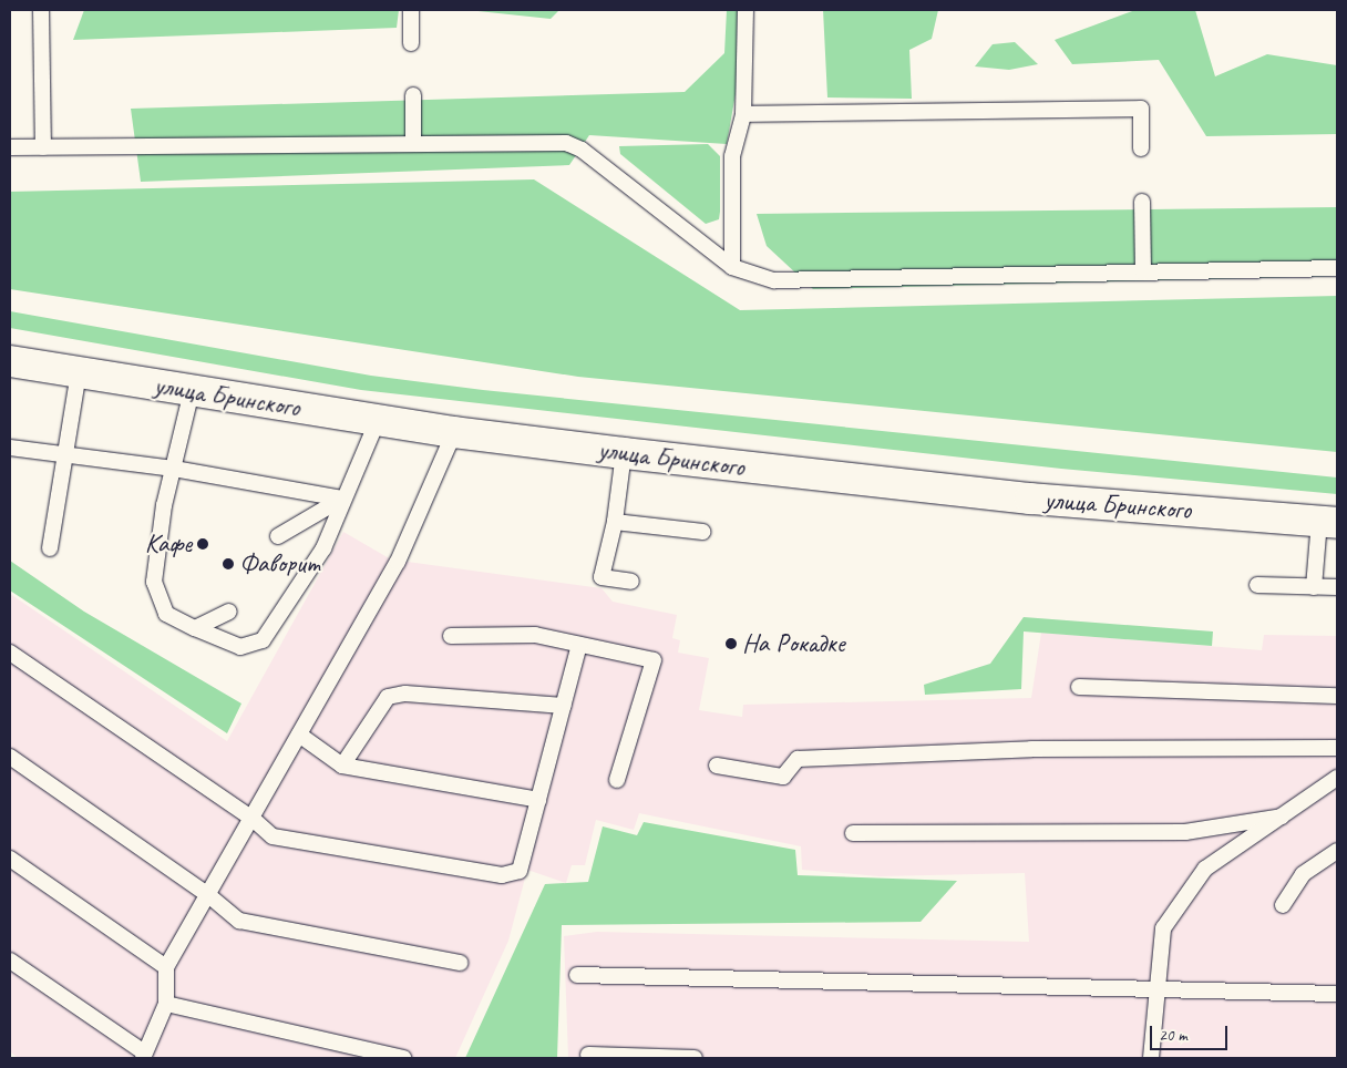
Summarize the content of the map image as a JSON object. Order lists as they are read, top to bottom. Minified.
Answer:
{"streets":{"main road":["улица Бринского"]},"places":["Кафе","Фаворит","На Рокадке"],"scale_bar":"20 m"}
